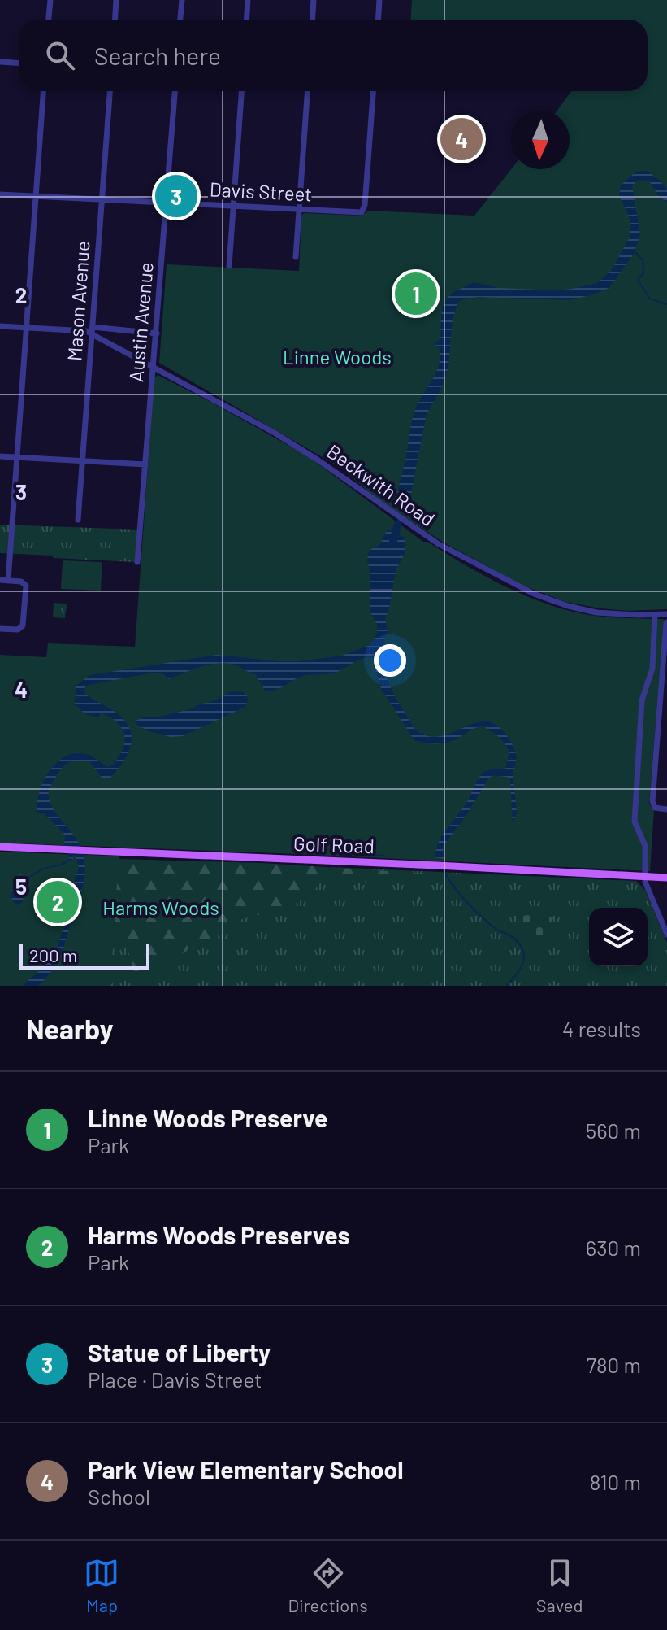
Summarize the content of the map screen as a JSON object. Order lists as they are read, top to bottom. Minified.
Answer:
{"streets":{"main road":["Golf Road"],"street":["Davis Street","Mason Avenue","Austin Avenue","Beckwith Road"]},"crossings":[["Davis Street","Mason Avenue"],["Davis Street","Austin Avenue"],["Mason Avenue","Beckwith Road"],["Austin Avenue","Beckwith Road"]],"parks":["Linne Woods","Harms Woods"],"scale_bar":"200 m","north":"bottom","page":{"search":"Search here","pins":["4","3","1","2"],"scale":"200 m","heading":["Nearby","4 results"],"list":[{"mark":"1","name":"Linne Woods Preserve","note":"Park","value":"560 m"},{"mark":"2","name":"Harms Woods Preserves","note":"Park","value":"630 m"},{"mark":"3","name":"Statue of Liberty","note":"Place · Davis Street","value":"780 m"},{"mark":"4","name":"Park View Elementary School","note":"School","value":"810 m"}],"nav":["Map","Directions","Saved"]},"grid":{"rows":["2","3","4","5"]}}
